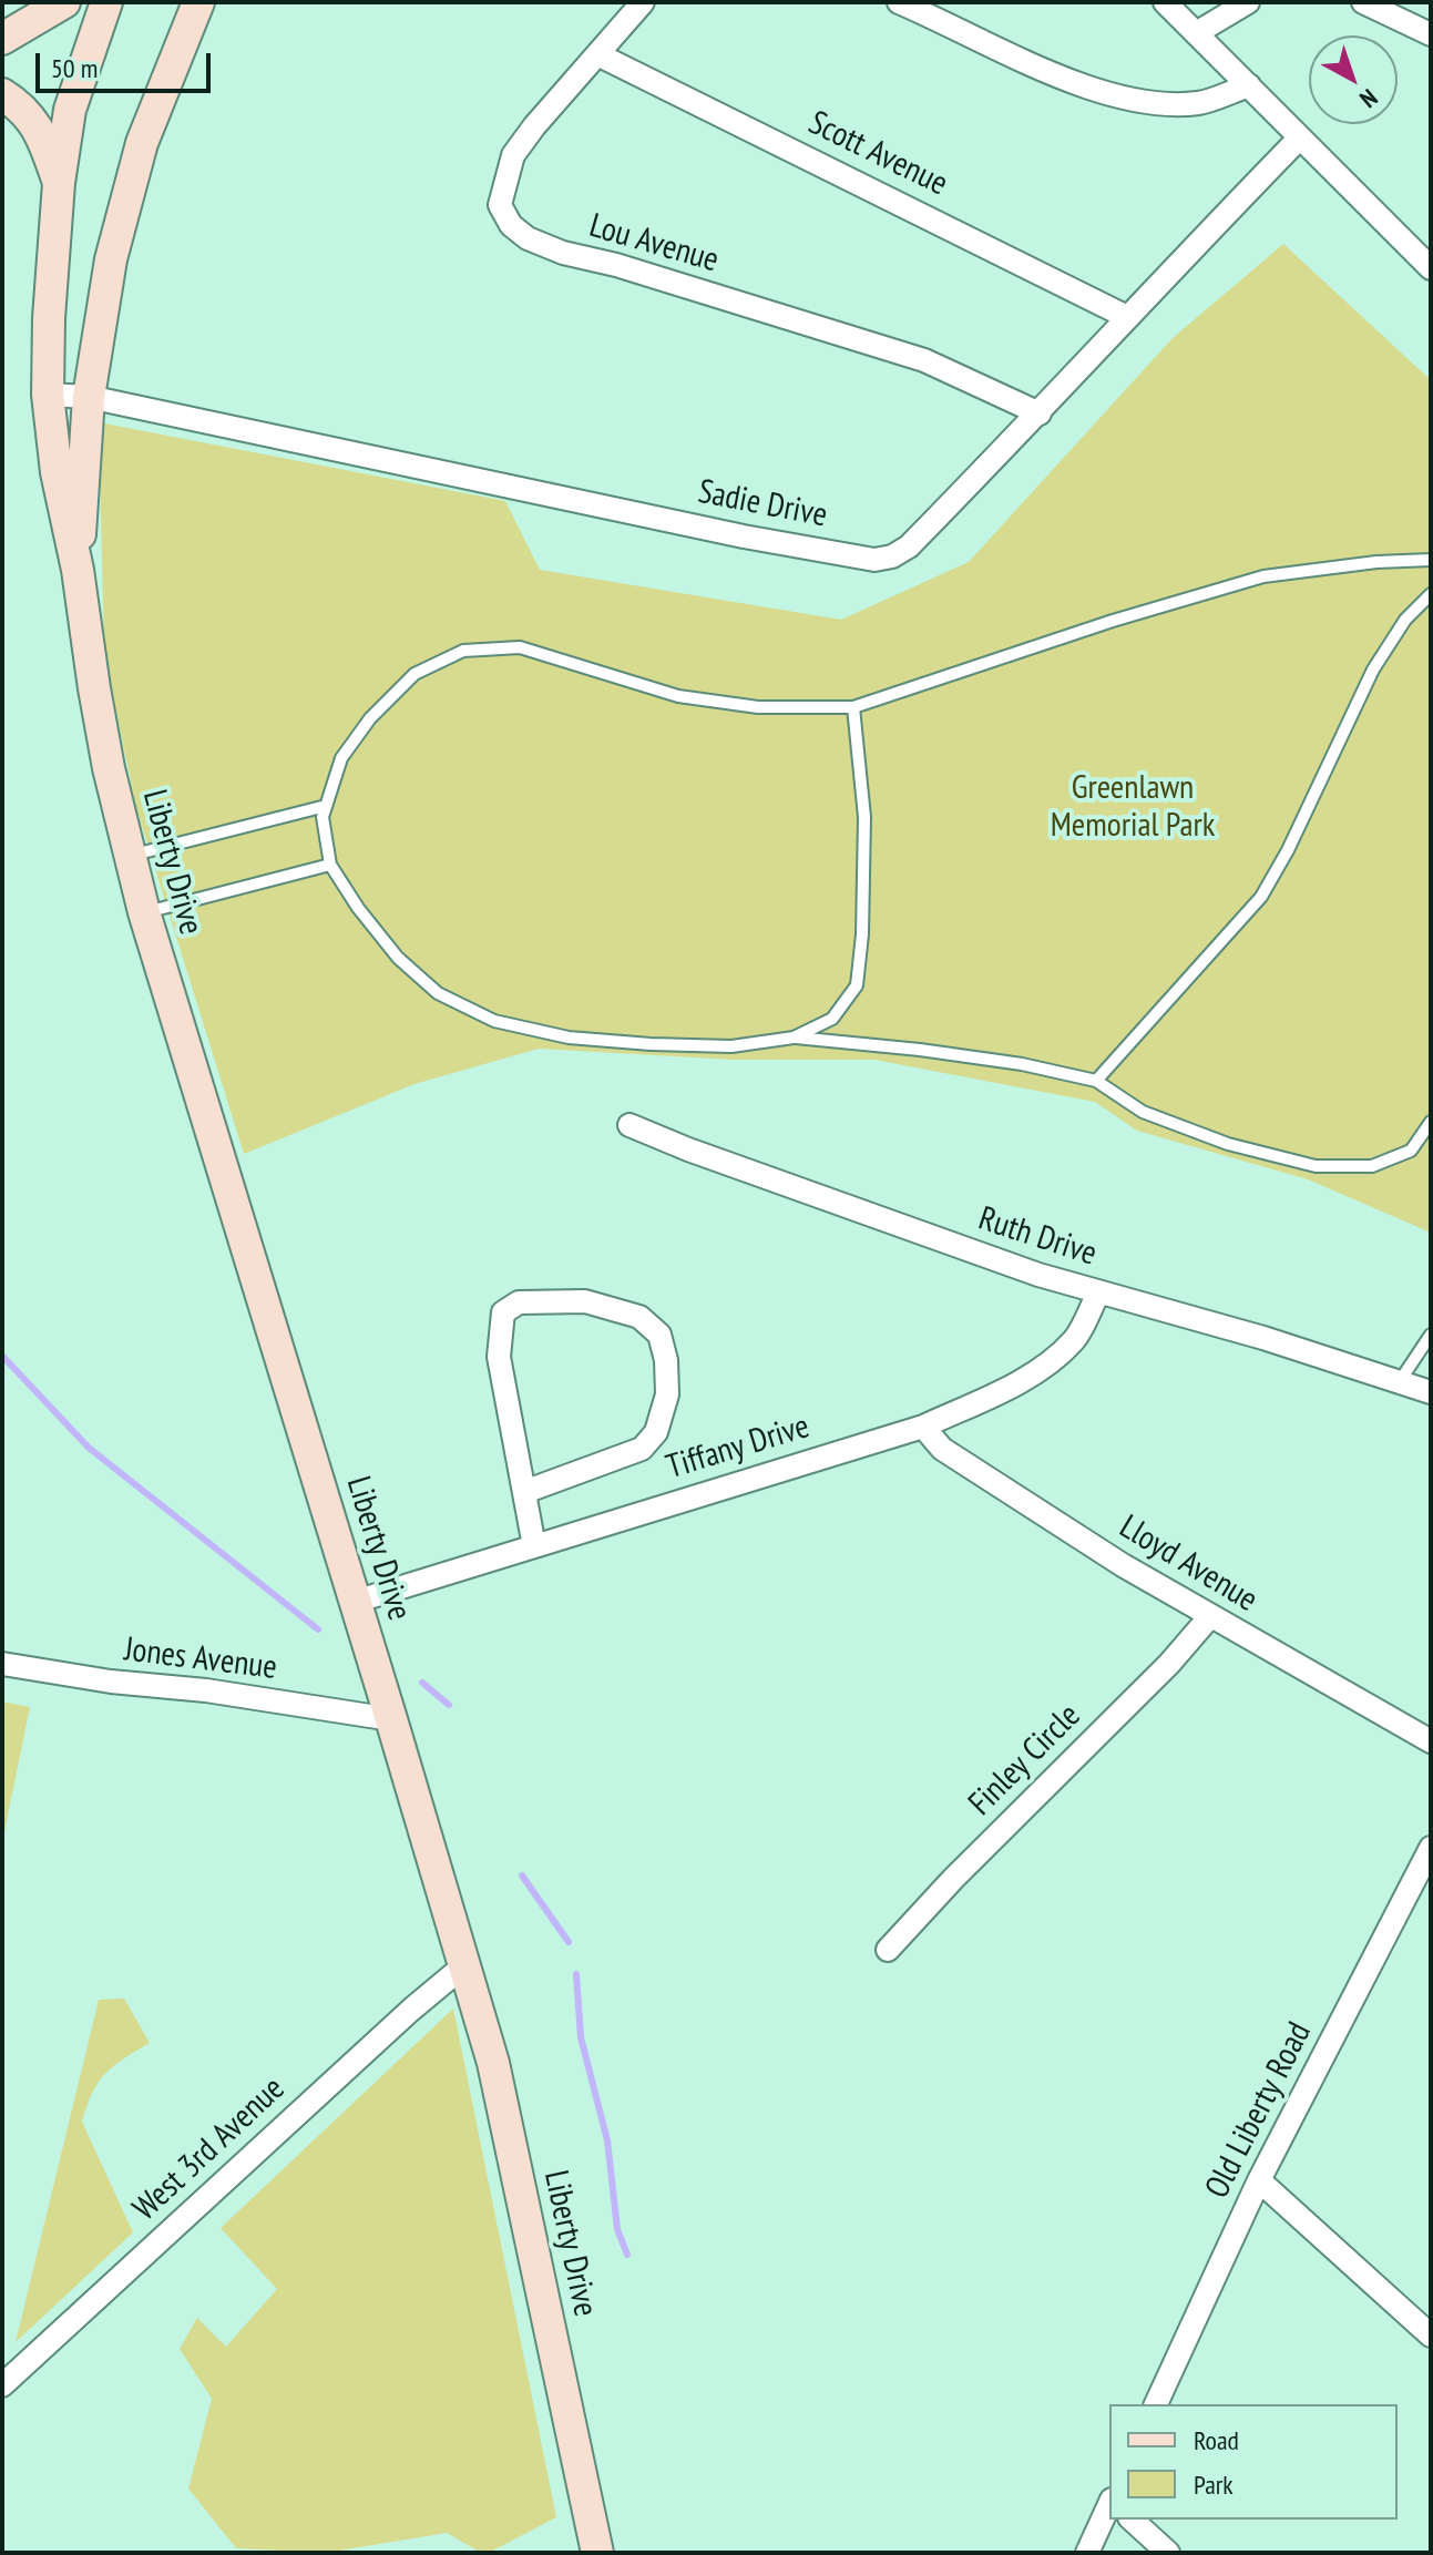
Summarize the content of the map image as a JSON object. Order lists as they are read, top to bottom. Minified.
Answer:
{"streets":{"main road":["Liberty Drive"],"street":["Scott Avenue","Lou Avenue","Sadie Drive","Ruth Drive","Tiffany Drive","Lloyd Avenue","Jones Avenue","Finley Circle","Old Liberty Road","West 3rd Avenue"]},"crossings":[["Scott Avenue","Lou Avenue"],["Scott Avenue","Sadie Drive"],["Lou Avenue","Sadie Drive"],["Sadie Drive","Liberty Drive"],["Liberty Drive","Tiffany Drive"],["Liberty Drive","Jones Avenue"],["Liberty Drive","West 3rd Avenue"],["Ruth Drive","Tiffany Drive"],["Tiffany Drive","Lloyd Avenue"],["Lloyd Avenue","Finley Circle"]],"parks":["Greenlawn Memorial Park"],"legend":["Road","Park"],"scale_bar":"50 m","north":"bottom right"}
